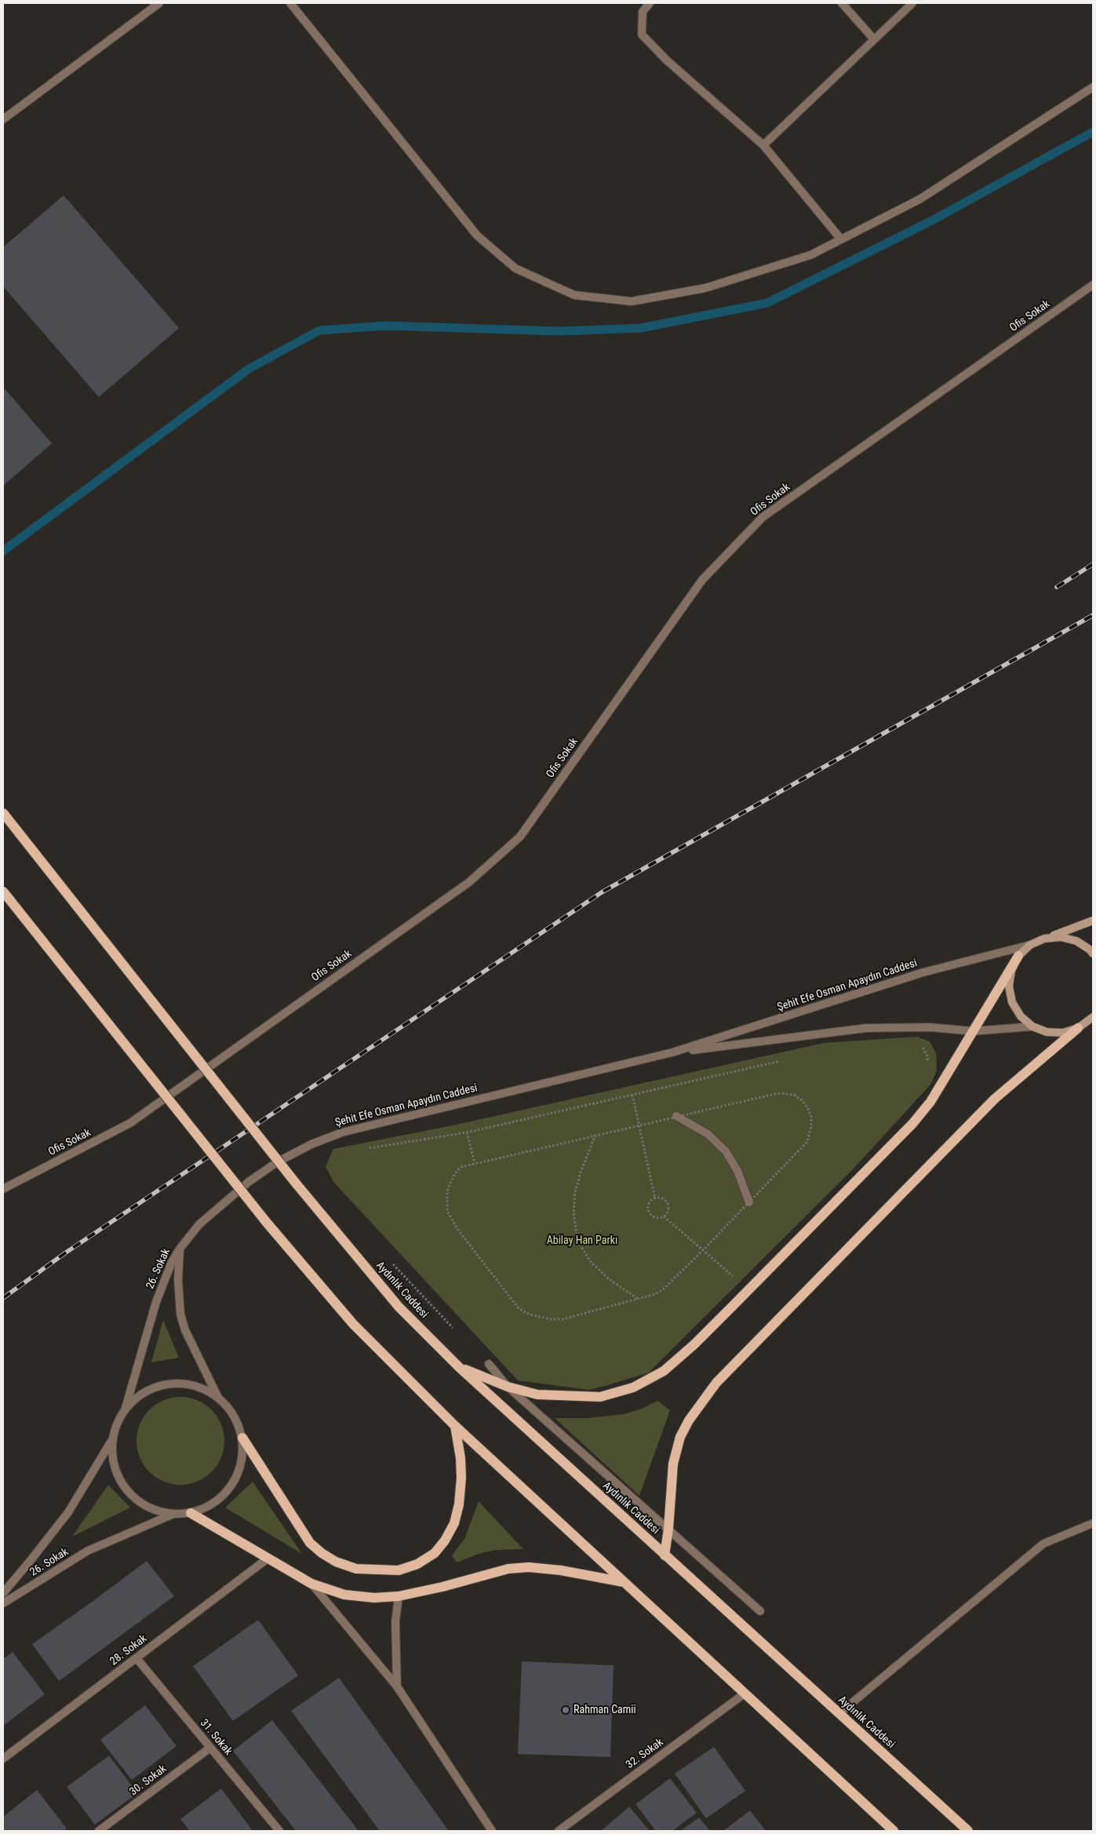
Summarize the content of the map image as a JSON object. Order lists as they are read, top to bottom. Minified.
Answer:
{"streets":{"main road":["Aydınlık Caddesi"],"street":["Ofis Sokak","Şehit Efe Osman Apaydın Caddesi","26. Sokak","28. Sokak","31. Sokak","32. Sokak","30. Sokak"]},"crossings":[["Şehit Efe Osman Apaydın Caddesi","26. Sokak"],["28. Sokak","31. Sokak"],["31. Sokak","30. Sokak"]],"parks":["Abilay Han Parkı"],"places":["Rahman Camii"]}
